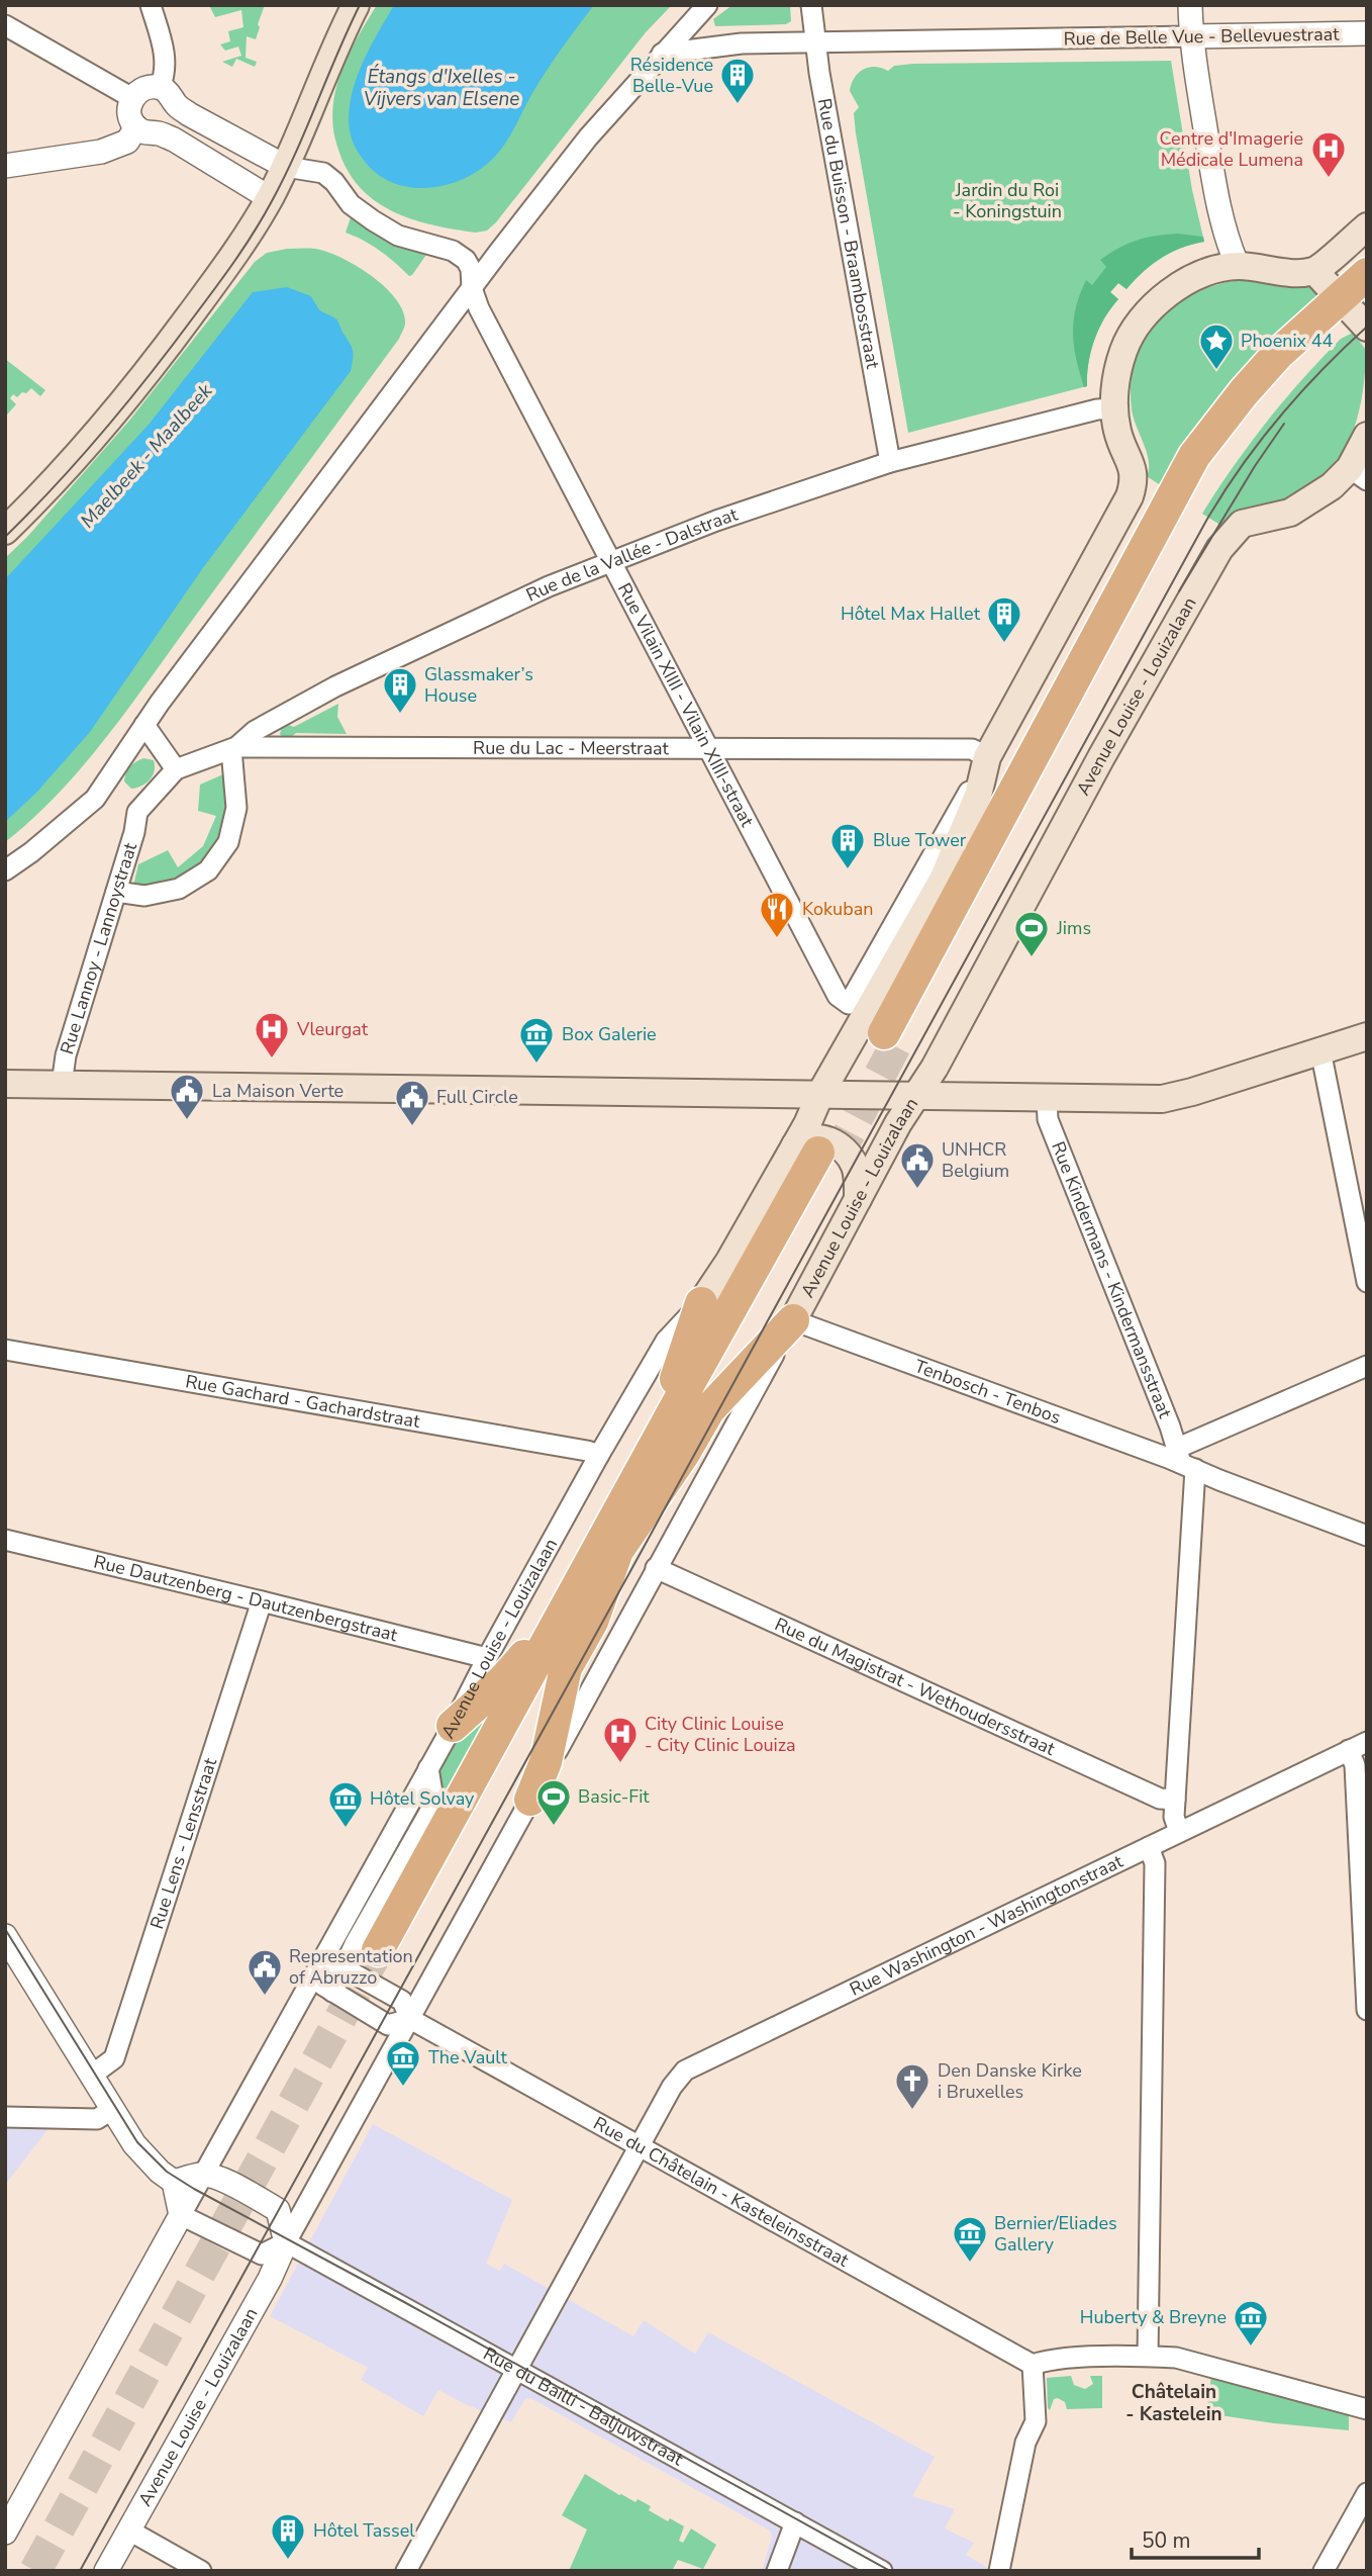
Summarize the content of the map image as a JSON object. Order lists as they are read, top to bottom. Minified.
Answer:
{"streets":{"highway":["Avenue Louise - Louizalaan"],"street":["Rue de Belle Vue - Bellevuestraat","Rue du Buisson - Braambosstraat","Rue de la Vallée - Dalstraat","Rue Vilain XIIII - Vilain XIIII-straat","Rue du Lac - Meerstraat","Rue Lannoy - Lannoystraat","Rue Kindermans - Kindermansstraat","Tenbosch - Tenbos","Rue Gachard - Gachardstraat","Rue Dautzenberg - Dautzenbergstraat","Rue du Magistrat - Wethoudersstraat","Rue Lens - Lensstraat","Rue Washington - Washingtonstraat","Rue du Châtelain - Kasteleinsstraat","Rue du Bailli - Baljuwstraat"]},"crossings":[["Rue de Belle Vue - Bellevuestraat","Rue du Buisson - Braambosstraat"],["Rue du Buisson - Braambosstraat","Rue de la Vallée - Dalstraat"],["Rue de la Vallée - Dalstraat","Avenue Louise - Louizalaan"],["Rue de la Vallée - Dalstraat","Rue Vilain XIIII - Vilain XIIII-straat"],["Rue de la Vallée - Dalstraat","Rue du Lac - Meerstraat"],["Rue de la Vallée - Dalstraat","Rue Lannoy - Lannoystraat"],["Avenue Louise - Louizalaan","Rue Vilain XIIII - Vilain XIIII-straat"],["Avenue Louise - Louizalaan","Rue du Lac - Meerstraat"],["Avenue Louise - Louizalaan","Tenbosch - Tenbos"],["Avenue Louise - Louizalaan","Rue Gachard - Gachardstraat"],["Avenue Louise - Louizalaan","Rue Dautzenberg - Dautzenbergstraat"],["Avenue Louise - Louizalaan","Rue du Magistrat - Wethoudersstraat"],["Avenue Louise - Louizalaan","Rue du Châtelain - Kasteleinsstraat"],["Avenue Louise - Louizalaan","Rue du Bailli - Baljuwstraat"],["Rue Vilain XIIII - Vilain XIIII-straat","Rue du Lac - Meerstraat"],["Rue Kindermans - Kindermansstraat","Tenbosch - Tenbos"],["Rue Dautzenberg - Dautzenbergstraat","Rue Lens - Lensstraat"],["Rue Washington - Washingtonstraat","Rue du Châtelain - Kasteleinsstraat"],["Rue Washington - Washingtonstraat","Rue du Bailli - Baljuwstraat"]],"districts":["Châtelain - Kastelein"],"water":["Étangs d'Ixelles - Vijvers van Elsene","Maelbeek - Maalbeek"],"parks":["Jardin du Roi - Koningstuin"],"places":{"building":["Résidence Belle-Vue","Hôtel Max Hallet","Glassmaker’s House","Blue Tower","Hôtel Tassel"],"hospital":["Centre d'Imagerie Médicale Lumena","Vleurgat","City Clinic Louise - City Clinic Louiza"],"place":["Phoenix 44"],"restaurant":["Kokuban"],"sports":["Jims","Basic-Fit"],"museum":["Box Galerie","Hôtel Solvay","The Vault","Bernier/Eliades Gallery","Huberty & Breyne"],"public building":["La Maison Verte","Full Circle","UNHCR Belgium","Representation of Abruzzo"],"church":["Den Danske Kirke i Bruxelles"]},"scale_bar":"50 m"}
